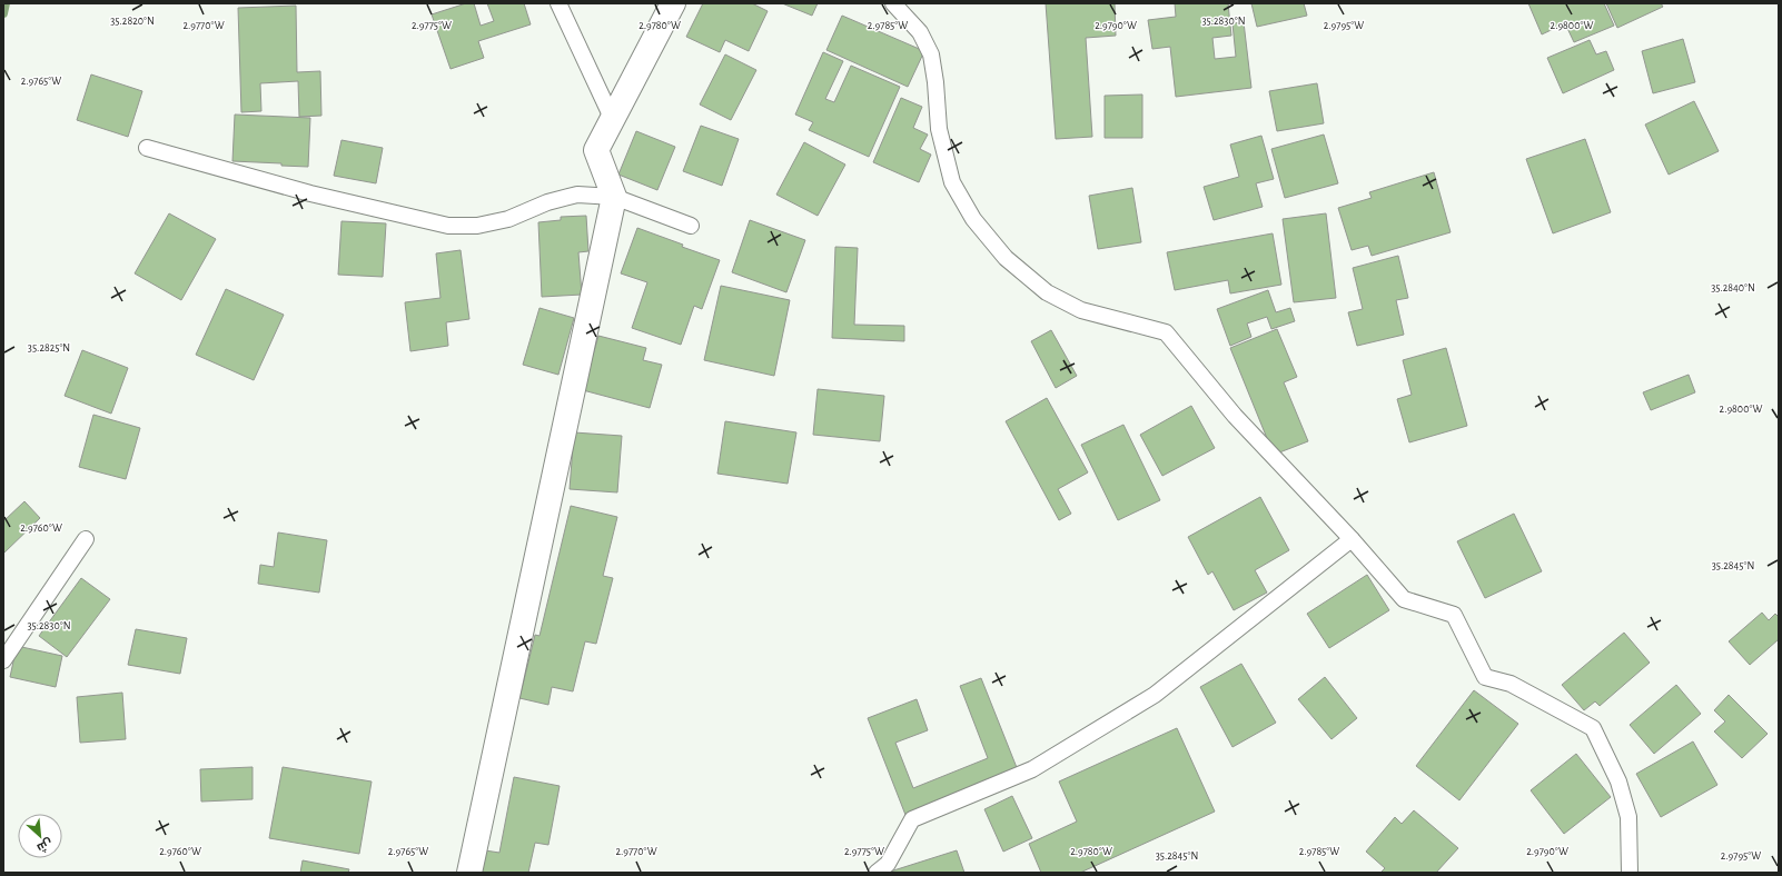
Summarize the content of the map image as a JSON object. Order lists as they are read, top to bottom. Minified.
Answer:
{"north":"bottom right","coordinates":["35.2820°N","35.2830°N","2.9770°W","2.9775°W","2.9780°W","2.9785°W","2.9790°W","2.9795°W","2.9800°W","2.9765°W","35.2840°N","35.2825°N","2.9760°W","35.2845°N"]}
